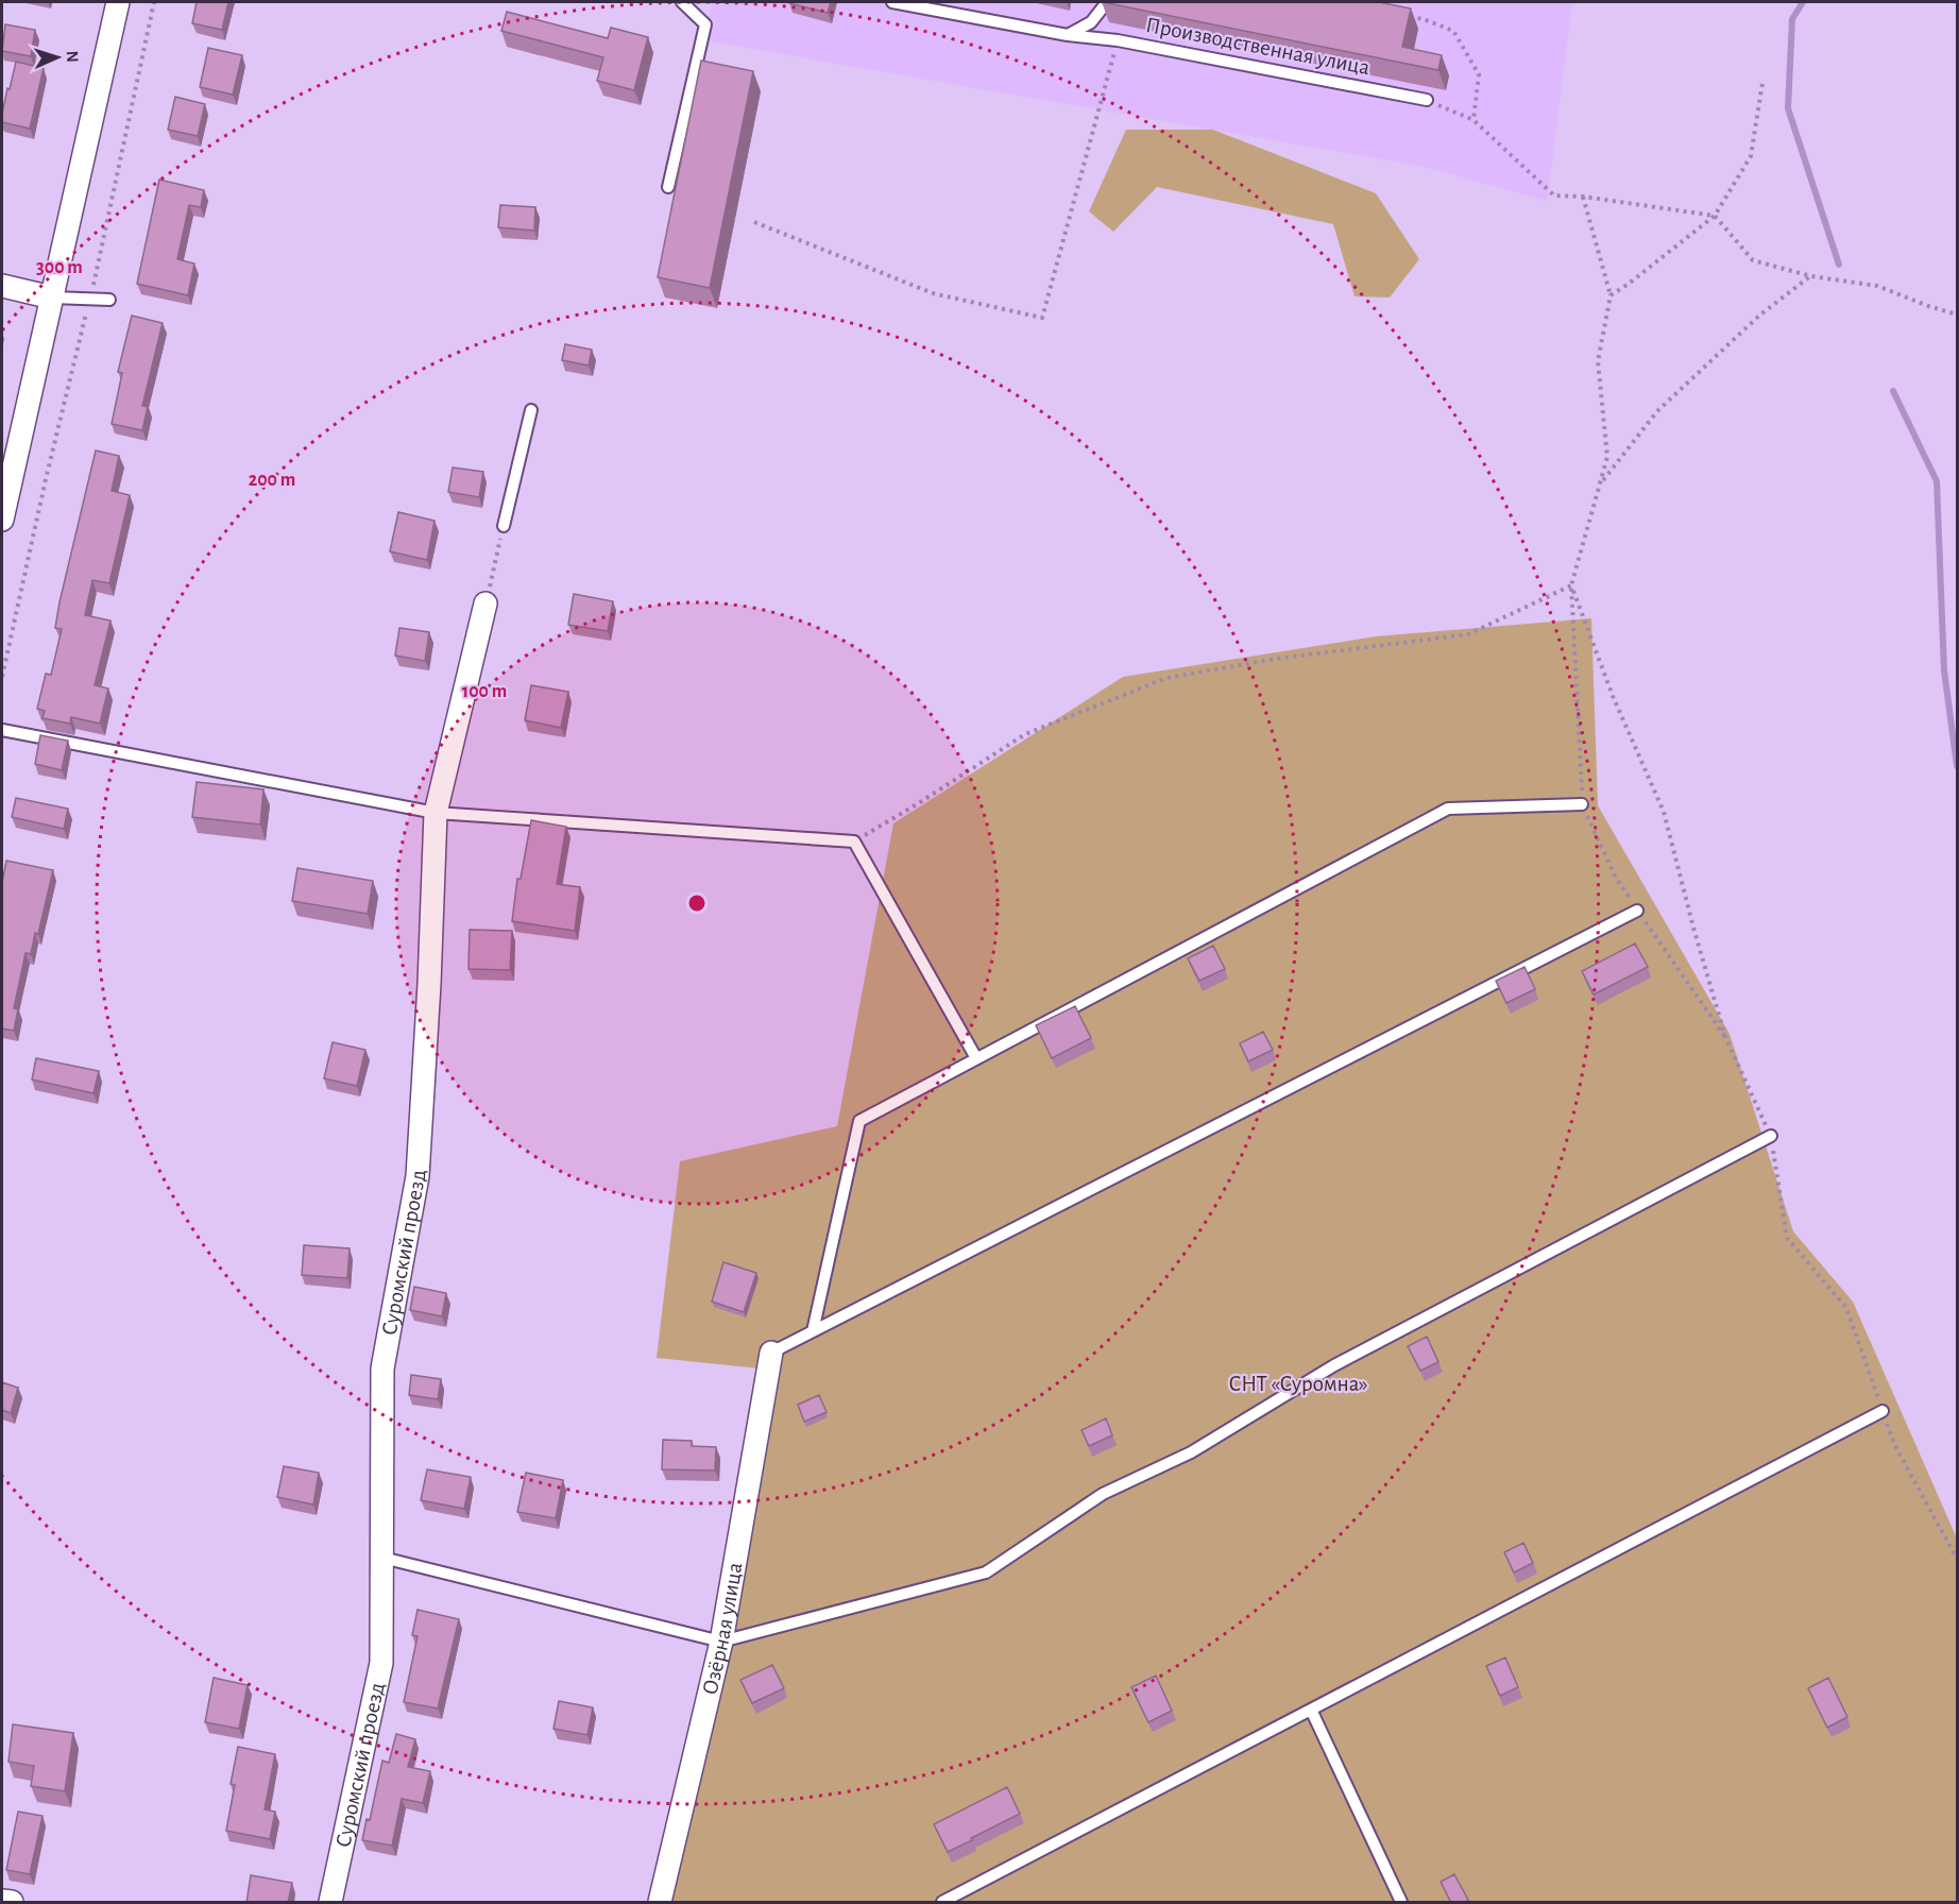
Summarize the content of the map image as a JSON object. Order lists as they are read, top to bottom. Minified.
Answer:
{"streets":{"street":["Суромский проезд","Озёрная улица"],"lane":["Производственная улица"]},"parks":["СНТ «Суромна»"],"north":"right","rings":["300 m","200 m","100 m"]}
